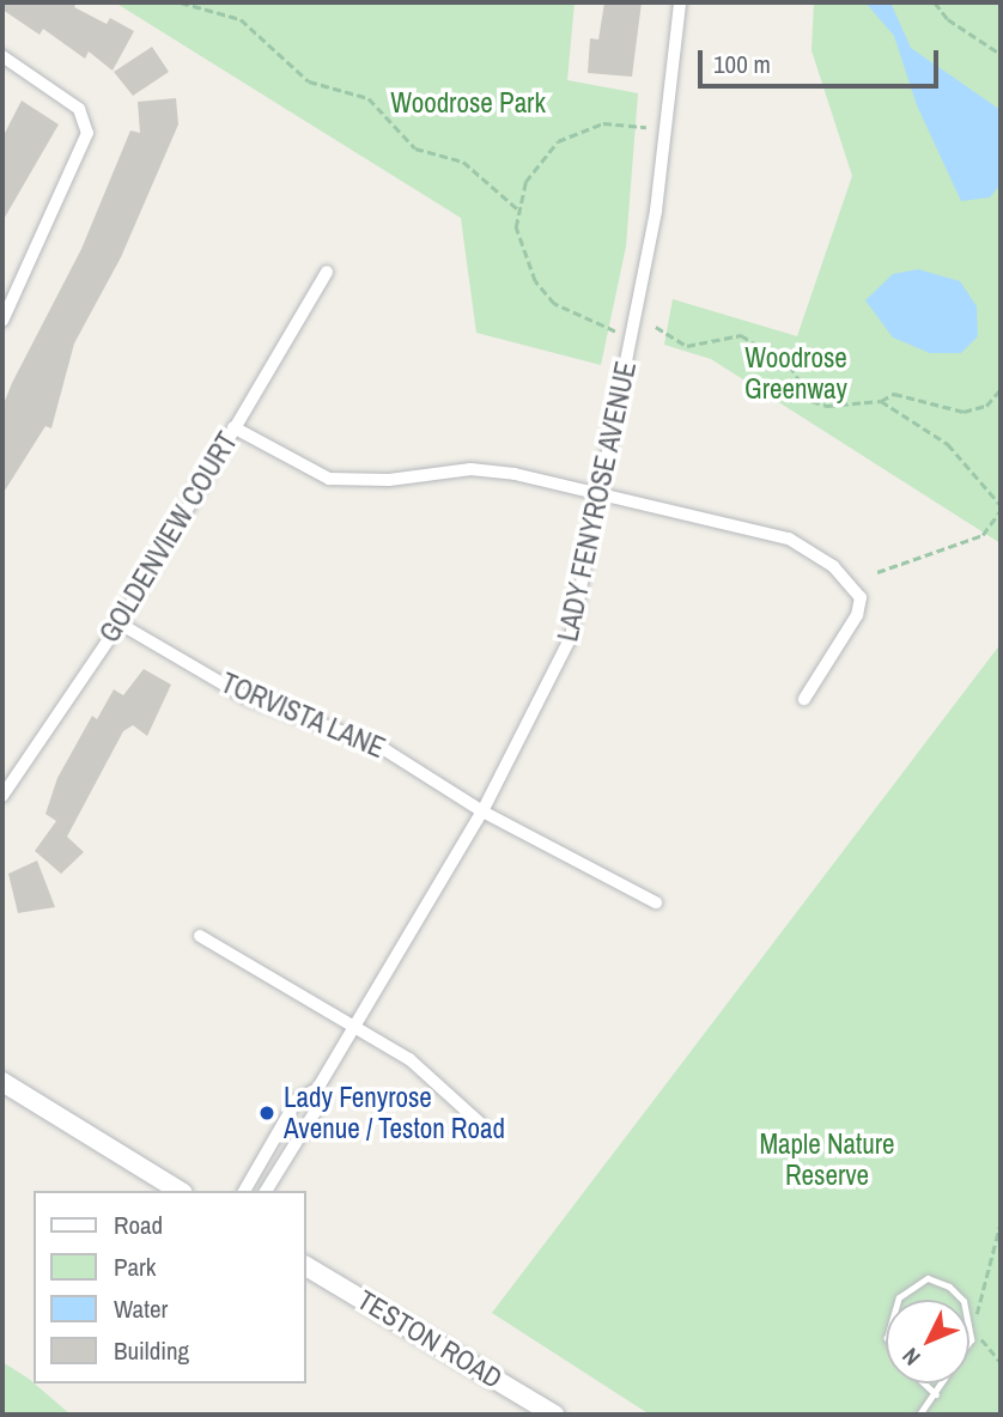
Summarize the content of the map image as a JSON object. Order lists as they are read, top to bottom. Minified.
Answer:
{"streets":{"main road":["TESTON ROAD"],"street":["LADY FENYROSE AVENUE","GOLDENVIEW COURT","TORVISTA LANE"]},"crossings":[["LADY FENYROSE AVENUE","TORVISTA LANE"],["GOLDENVIEW COURT","TORVISTA LANE"]],"parks":["Woodrose Park","Woodrose Greenway","Maple Nature Reserve"],"places":["Lady Fenyrose Avenue / Teston Road"],"legend":["Road","Park","Water","Building"],"scale_bar":"100 m","north":"bottom left"}
